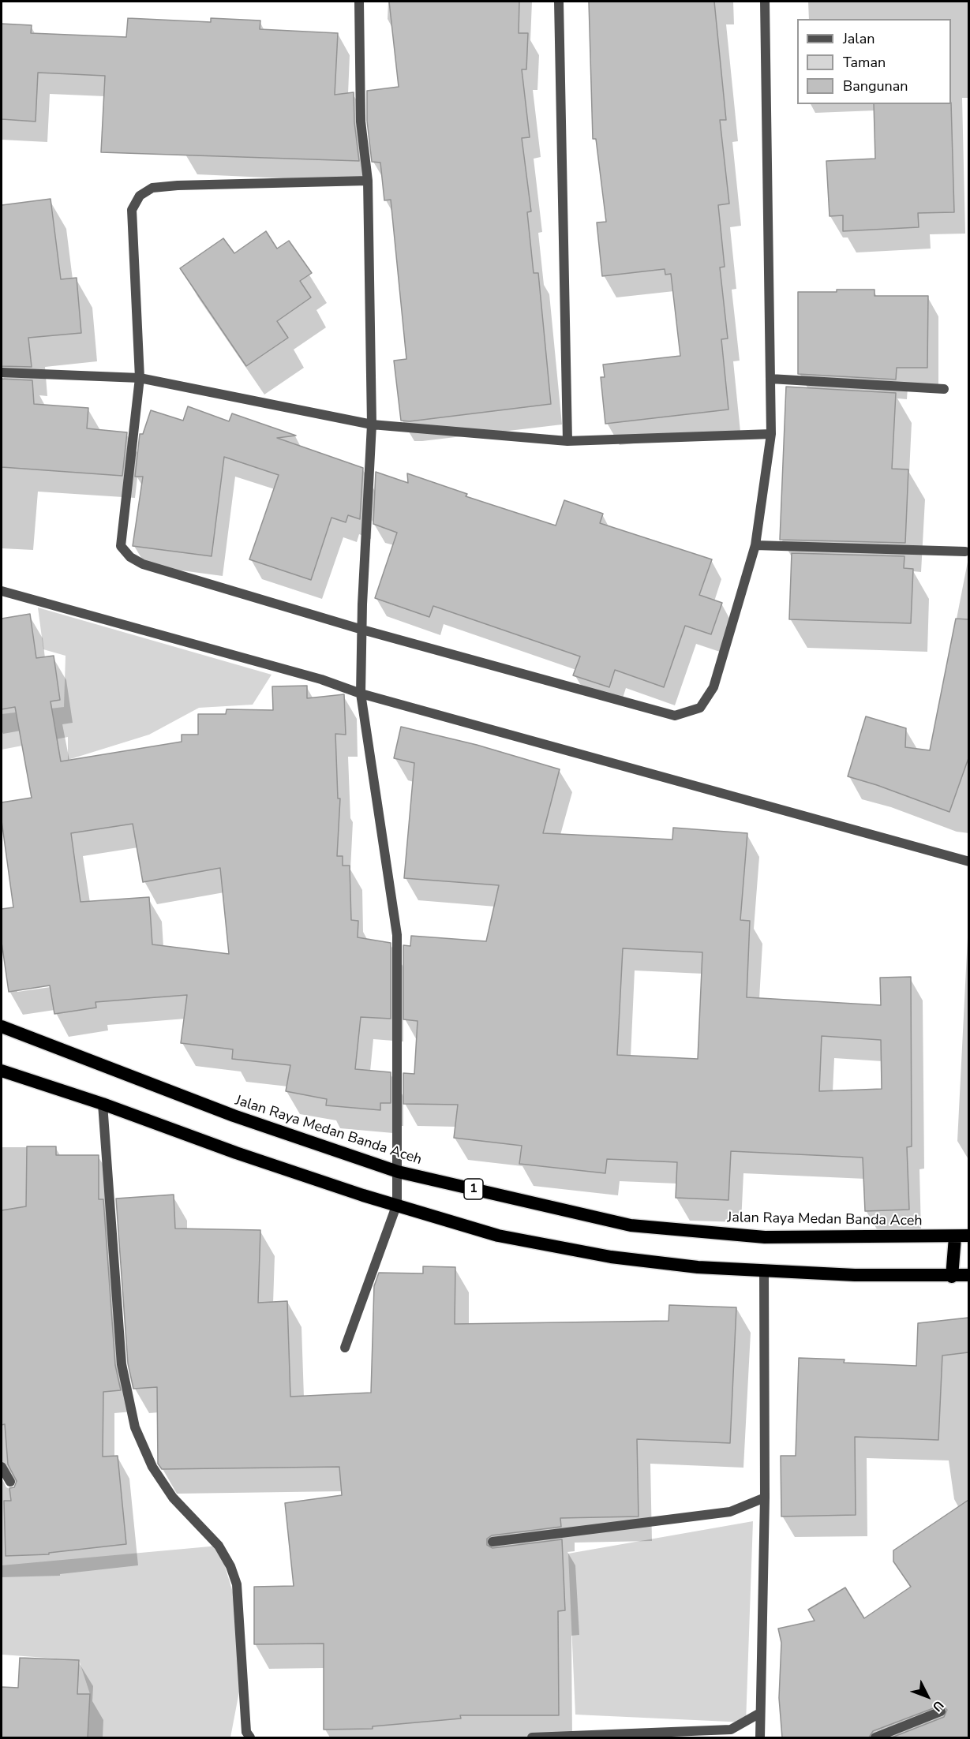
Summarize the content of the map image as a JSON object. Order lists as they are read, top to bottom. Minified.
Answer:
{"streets":{"highway":["Jalan Raya Medan Banda Aceh","1"]},"legend":["Jalan","Taman","Bangunan"],"north":"bottom right"}
